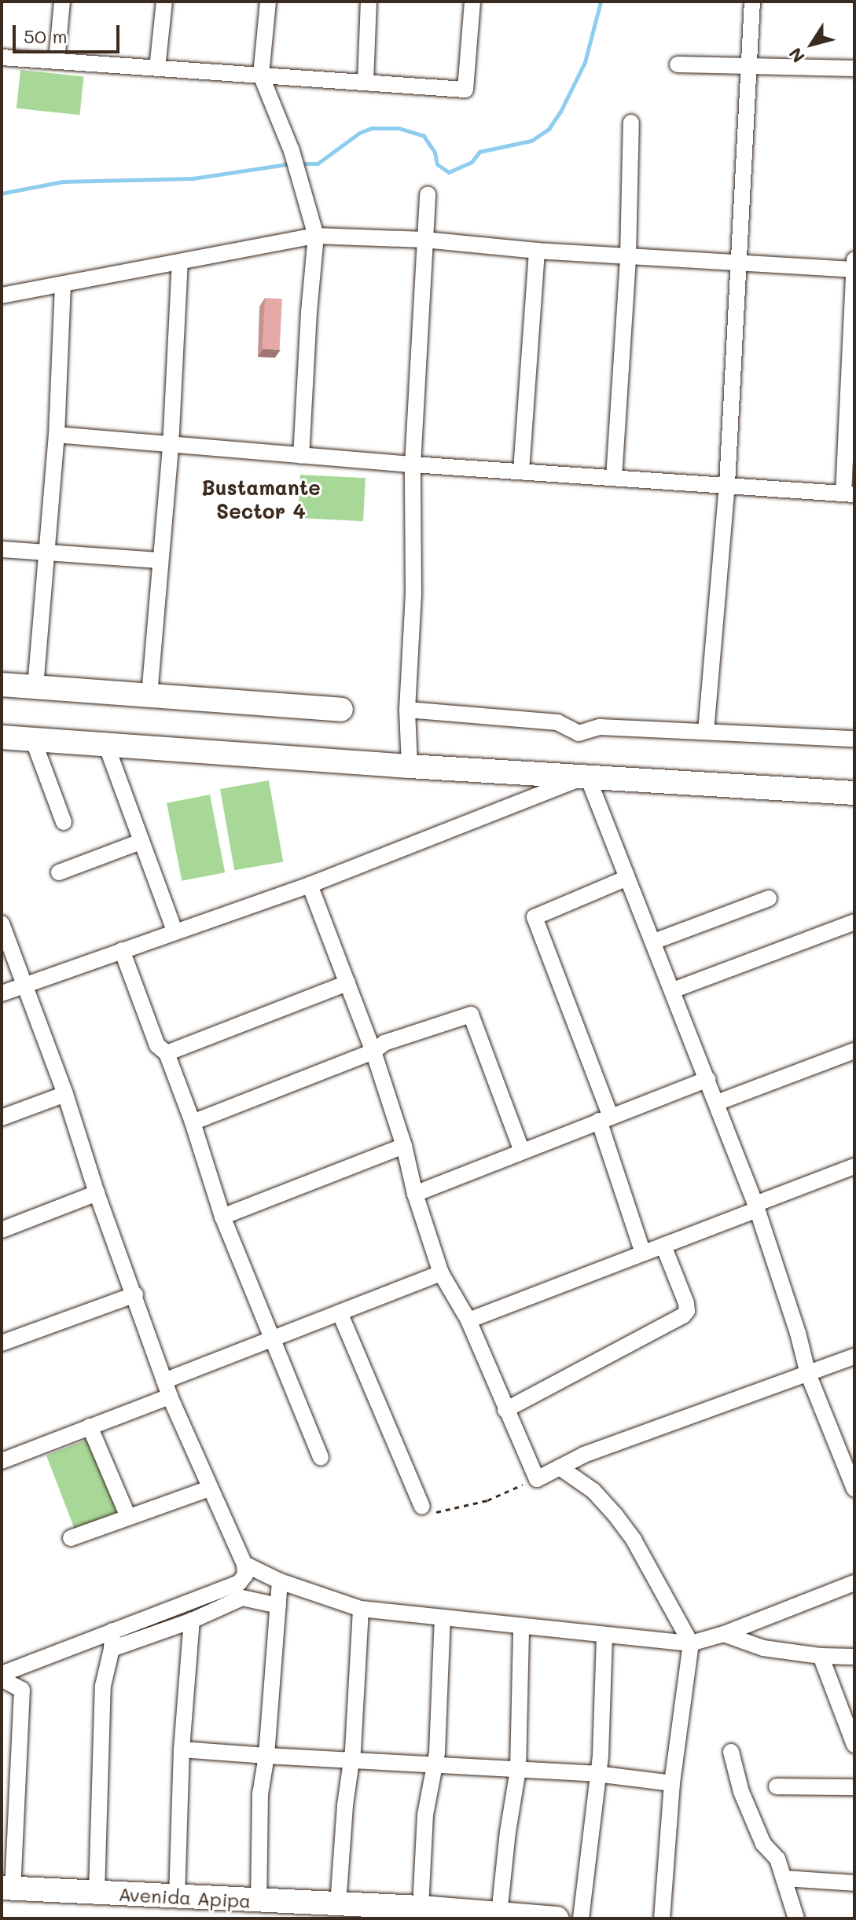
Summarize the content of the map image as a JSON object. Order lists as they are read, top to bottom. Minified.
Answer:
{"streets":{"street":["Avenida Apipa"]},"districts":["Bustamante Sector 4"],"scale_bar":"50 m","north":"bottom left"}
